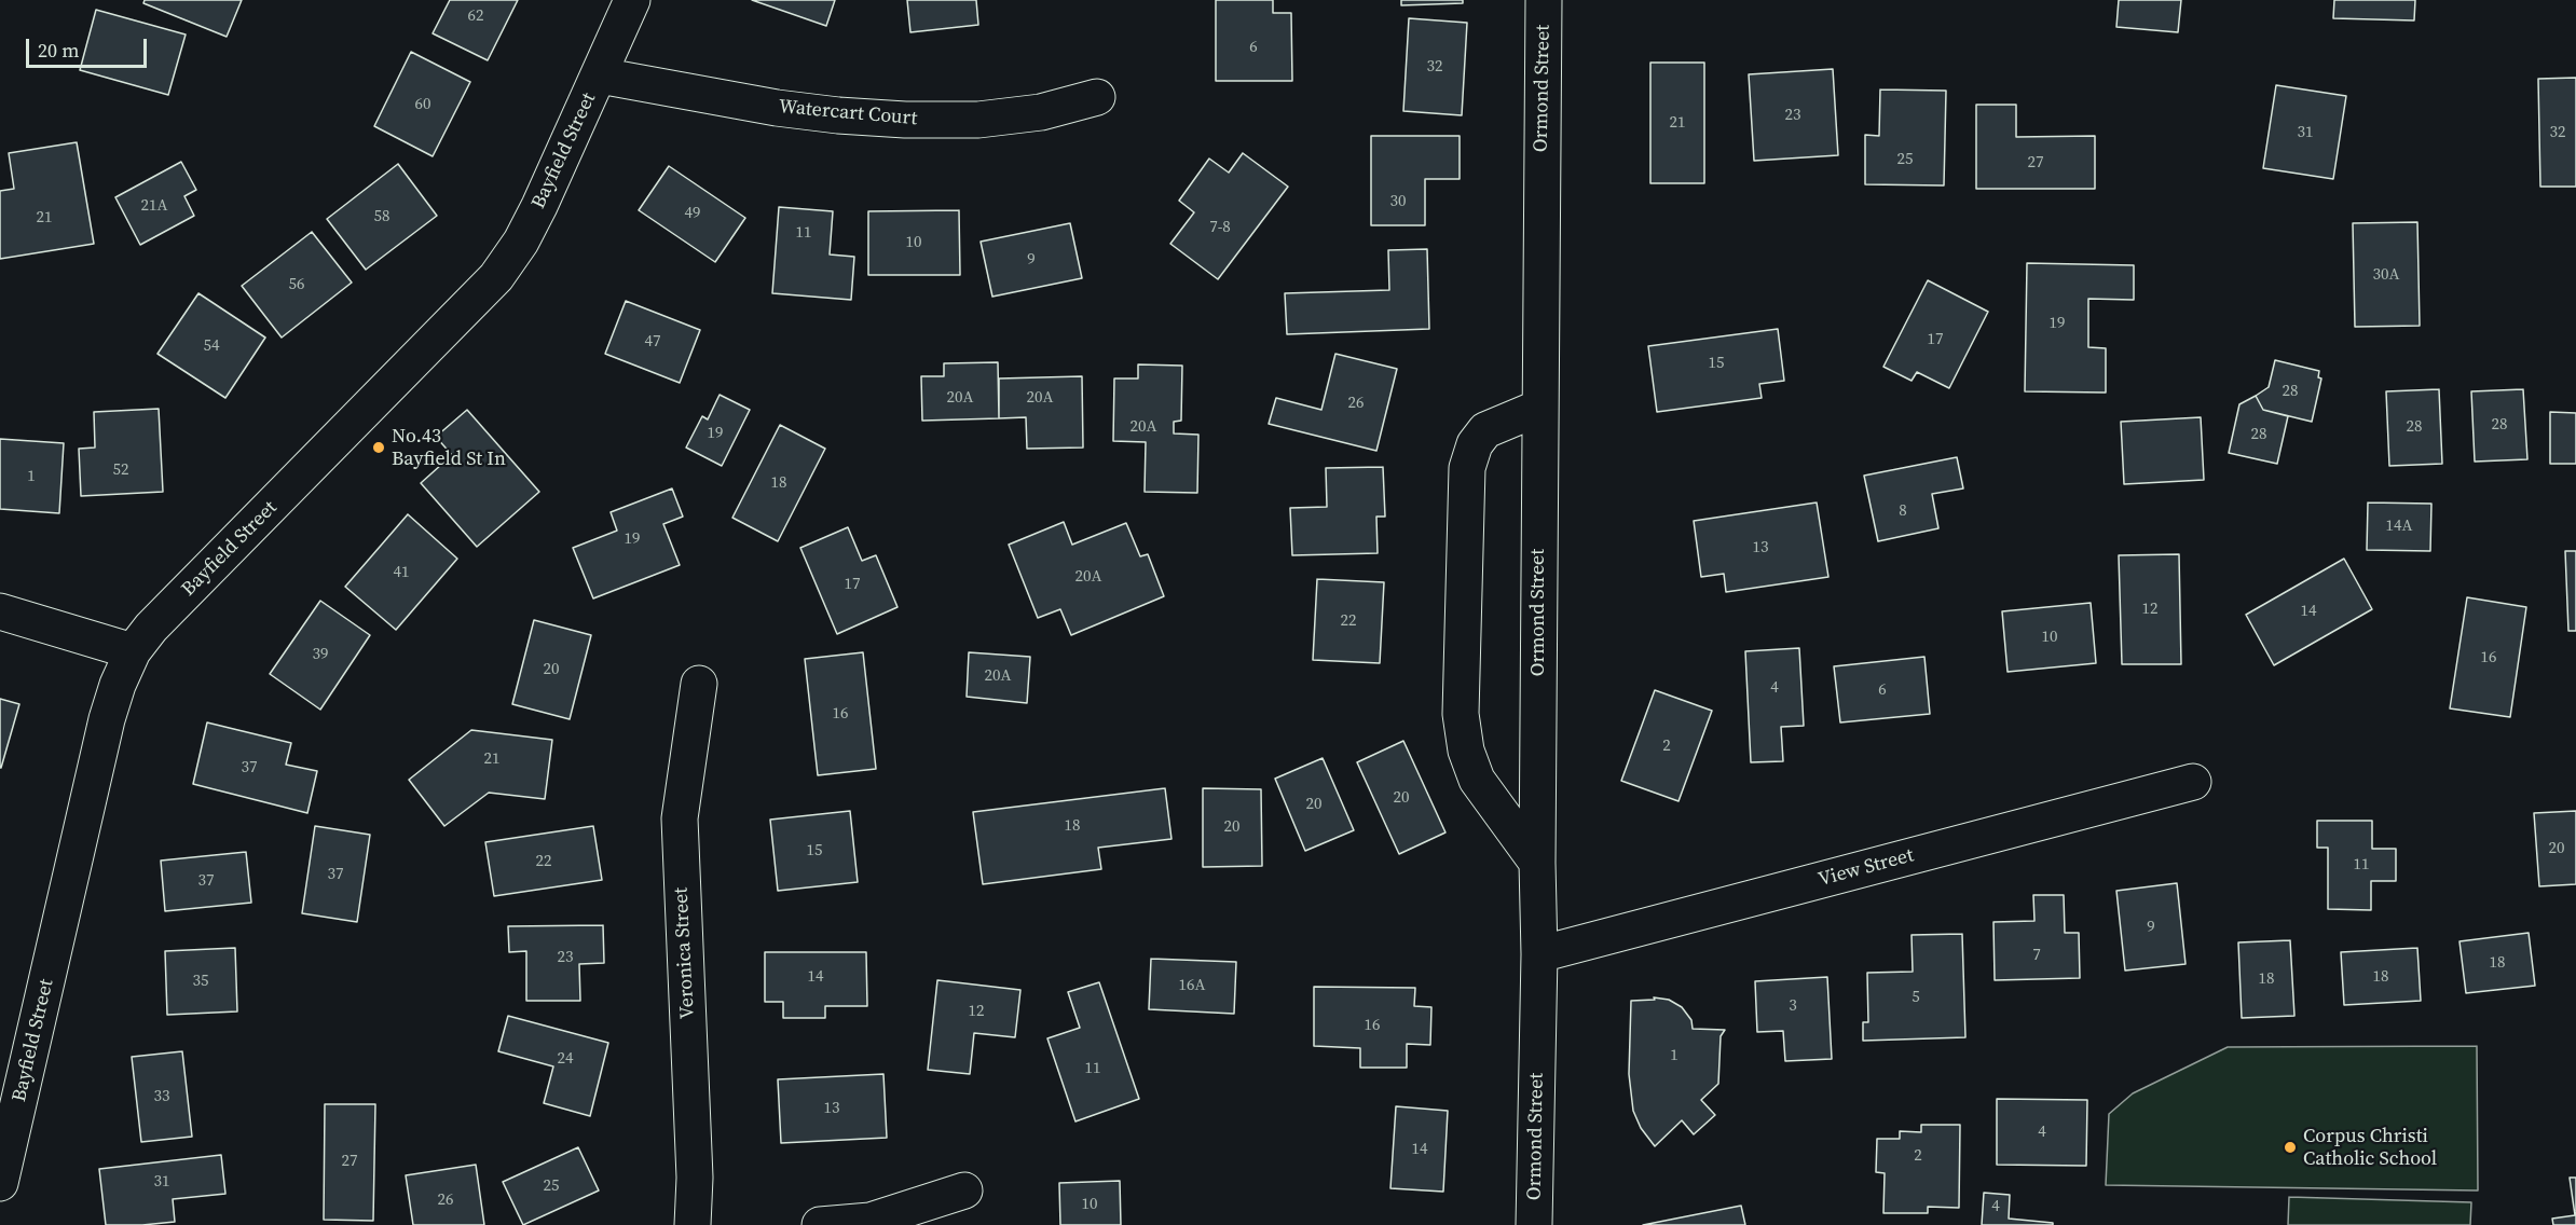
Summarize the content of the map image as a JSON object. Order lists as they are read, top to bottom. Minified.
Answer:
{"streets":{"street":["Ormond Street","Watercart Court","Bayfield Street","View Street","Veronica Street"]},"crossings":[["Ormond Street","View Street"],["Watercart Court","Bayfield Street"]],"places":["No.43 Bayfield St In","Corpus Christi Catholic School"],"house_numbers":["62","6","32","60","23","21","31","32","25","27","30","21A","49","58","21","7-8","11","10","9","30A","56","19","17","47","54","15","28","20A","20A","26","28","20A","28","19","28","52","1","18","8","14A","19","13","41","20A","17","12","14","22","10","39","16","20","20A","4","6","16","2","21","37","20","20","18","20","20","15","22","11","37","37","9","7","23","18","14","18","18","35","16A","5","3","12","16","1","24","11","33","13","4","14","2","27","31","25","26","10","4"],"scale_bar":"20 m"}
